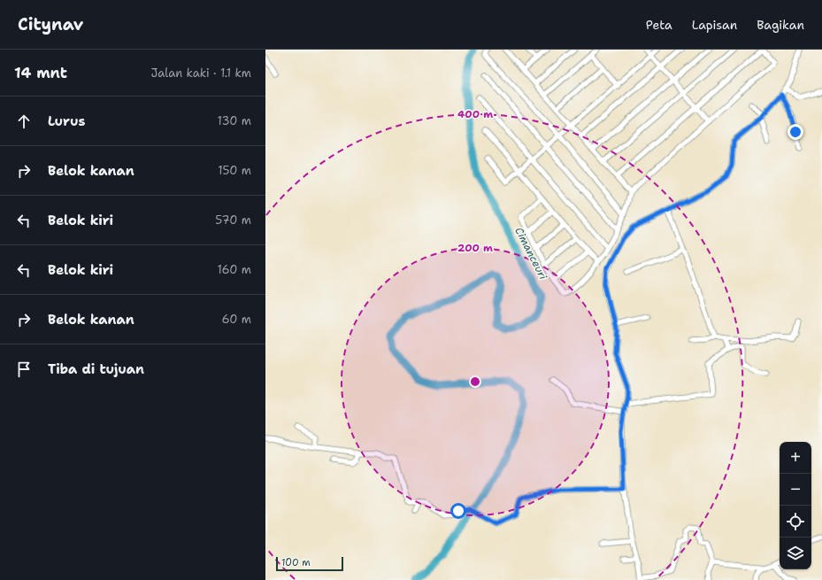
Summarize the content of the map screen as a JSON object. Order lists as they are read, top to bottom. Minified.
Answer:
{"water":["Cimanceuri"],"scale_bar":"100 m","page":{"header":"Citynav","nav":["Peta","Lapisan","Bagikan"],"heading":["14 mnt","Jalan kaki · 1.1 km"],"list":[["Lurus","130 m"],["Belok kanan","150 m"],["Belok kiri","570 m"],["Belok kiri","160 m"],["Belok kanan","60 m"],"Tiba di tujuan"],"map_buttons":["+","−"],"scale":"100 m"},"rings":["400 m","200 m"]}
